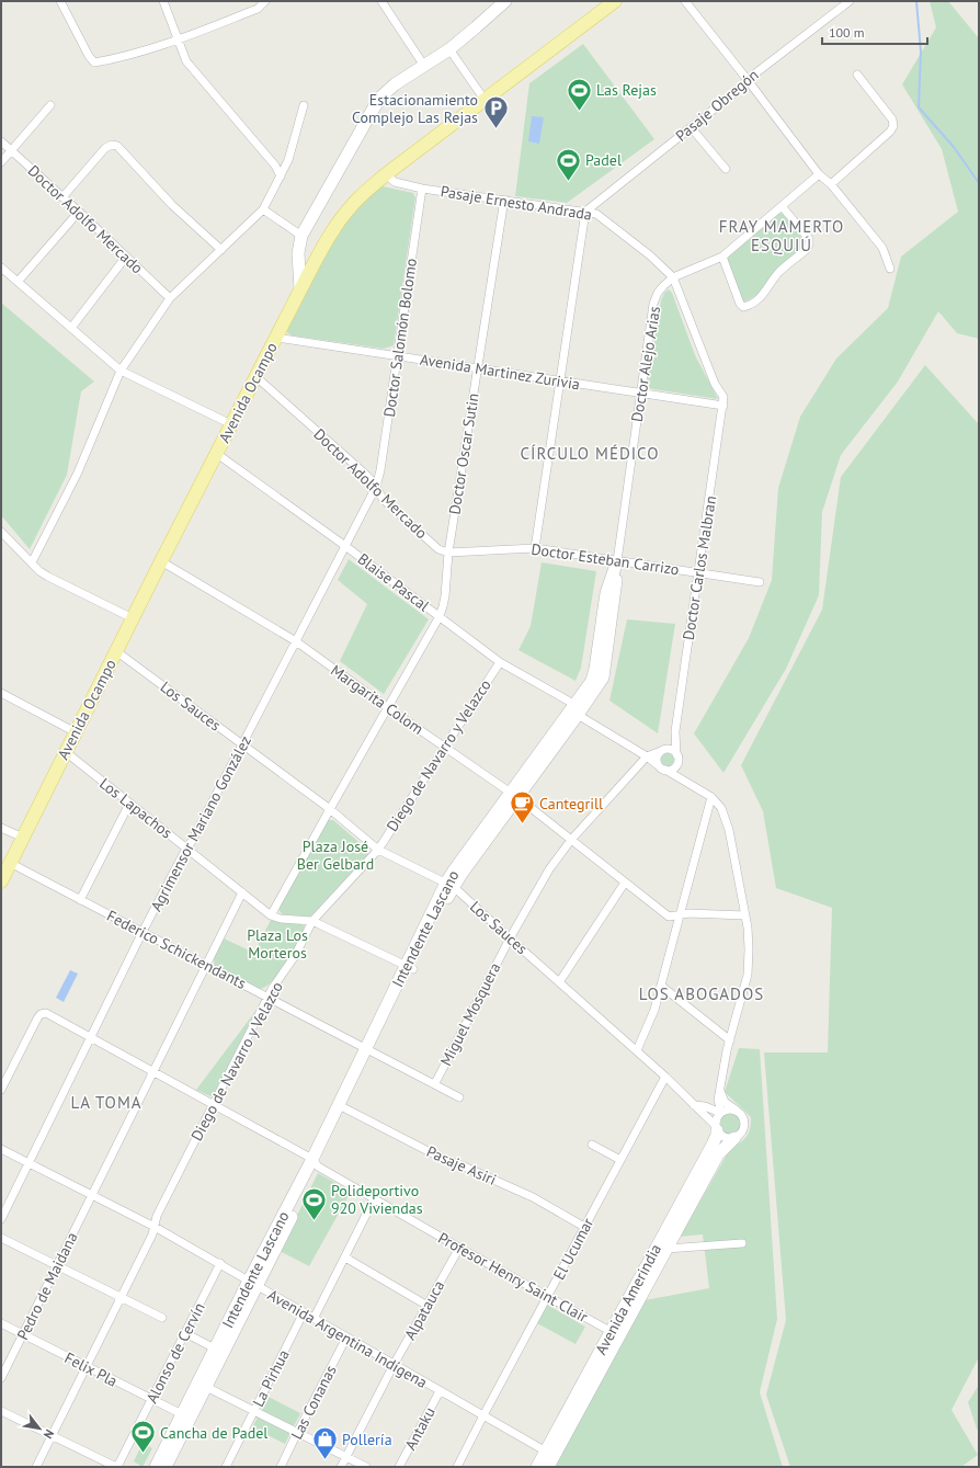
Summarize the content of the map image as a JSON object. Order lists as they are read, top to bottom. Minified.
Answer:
{"streets":{"main road":["Avenida Ocampo","Intendente Lascano","Avenida Amerindia"],"street":["Pasaje Obregón","Pasaje Ernesto Andrada","Doctor Adolfo Mercado","Doctor Salomón Bolomo","Doctor Alejo Arias","Avenida Martinez Zurivia","Doctor Oscar Sutin","Doctor Esteban Carrizo","Doctor Carlos Malbran","Blaise Pascal","Margarita Colom","Los Sauces","Diego de Navarro y Velazco","Los Lapachos","Agrimensor Mariano González","Federico Schickendants","Miguel Mosquera","Pasaje Asiri","El Ucumar","Profesor Henry Saint Clair","Pedro de Maidana","Alpatauca","Avenida Argentina Indígena","Alonso de Cervín","Felix Pla","La Pirhua","Las Conanas","Antaku"]},"crossings":[["Pasaje Obregón","Pasaje Ernesto Andrada"],["Pasaje Ernesto Andrada","Doctor Salomón Bolomo"],["Pasaje Ernesto Andrada","Doctor Alejo Arias"],["Pasaje Ernesto Andrada","Avenida Martinez Zurivia"],["Pasaje Ernesto Andrada","Avenida Ocampo"],["Pasaje Ernesto Andrada","Doctor Oscar Sutin"],["Pasaje Ernesto Andrada","Doctor Carlos Malbran"],["Doctor Adolfo Mercado","Doctor Salomón Bolomo"],["Doctor Adolfo Mercado","Avenida Ocampo"],["Doctor Adolfo Mercado","Doctor Oscar Sutin"],["Doctor Adolfo Mercado","Doctor Esteban Carrizo"],["Doctor Adolfo Mercado","Agrimensor Mariano González"],["Doctor Salomón Bolomo","Avenida Martinez Zurivia"],["Doctor Salomón Bolomo","Agrimensor Mariano González"],["Doctor Alejo Arias","Avenida Martinez Zurivia"],["Doctor Alejo Arias","Doctor Esteban Carrizo"],["Doctor Alejo Arias","Intendente Lascano"],["Avenida Martinez Zurivia","Avenida Ocampo"],["Avenida Martinez Zurivia","Doctor Oscar Sutin"],["Avenida Martinez Zurivia","Doctor Carlos Malbran"],["Avenida Ocampo","Blaise Pascal"],["Avenida Ocampo","Margarita Colom"],["Avenida Ocampo","Los Sauces"],["Avenida Ocampo","Los Lapachos"],["Avenida Ocampo","Federico Schickendants"],["Doctor Oscar Sutin","Doctor Esteban Carrizo"],["Doctor Oscar Sutin","Blaise Pascal"],["Doctor Oscar Sutin","Margarita Colom"],["Doctor Oscar Sutin","Los Sauces"],["Doctor Oscar Sutin","Los Lapachos"],["Doctor Esteban Carrizo","Doctor Carlos Malbran"],["Doctor Esteban Carrizo","Intendente Lascano"],["Blaise Pascal","Diego de Navarro y Velazco"],["Blaise Pascal","Agrimensor Mariano González"],["Blaise Pascal","Intendente Lascano"],["Blaise Pascal","Miguel Mosquera"],["Margarita Colom","Diego de Navarro y Velazco"],["Margarita Colom","Agrimensor Mariano González"],["Margarita Colom","Intendente Lascano"],["Margarita Colom","Miguel Mosquera"],["Los Sauces","Diego de Navarro y Velazco"],["Los Sauces","Agrimensor Mariano González"],["Los Sauces","Intendente Lascano"],["Los Sauces","Miguel Mosquera"],["Los Sauces","El Ucumar"],["Los Sauces","Avenida Amerindia"],["Diego de Navarro y Velazco","Los Lapachos"],["Diego de Navarro y Velazco","Federico Schickendants"],["Diego de Navarro y Velazco","Profesor Henry Saint Clair"],["Diego de Navarro y Velazco","Avenida Argentina Indígena"],["Diego de Navarro y Velazco","Felix Pla"],["Los Lapachos","Agrimensor Mariano González"],["Los Lapachos","Intendente Lascano"],["Los Lapachos","Pedro de Maidana"],["Agrimensor Mariano González","Federico Schickendants"],["Agrimensor Mariano González","Profesor Henry Saint Clair"],["Agrimensor Mariano González","Avenida Argentina Indígena"],["Intendente Lascano","Federico Schickendants"],["Intendente Lascano","Pasaje Asiri"],["Intendente Lascano","Profesor Henry Saint Clair"],["Intendente Lascano","Avenida Argentina Indígena"],["Intendente Lascano","Felix Pla"],["Federico Schickendants","Miguel Mosquera"],["Federico Schickendants","Pedro de Maidana"],["Pasaje Asiri","El Ucumar"],["El Ucumar","Profesor Henry Saint Clair"],["El Ucumar","Avenida Argentina Indígena"],["Profesor Henry Saint Clair","Pedro de Maidana"],["Profesor Henry Saint Clair","Avenida Amerindia"],["Profesor Henry Saint Clair","Alpatauca"],["Pedro de Maidana","Avenida Argentina Indígena"],["Pedro de Maidana","Felix Pla"],["Avenida Amerindia","Avenida Argentina Indígena"],["Alpatauca","Avenida Argentina Indígena"],["Avenida Argentina Indígena","Alonso de Cervín"],["Avenida Argentina Indígena","La Pirhua"],["Avenida Argentina Indígena","Las Conanas"],["Avenida Argentina Indígena","Antaku"],["Alonso de Cervín","Felix Pla"]],"districts":["FRAY MAMERTO ESQUIÚ","CÍRCULO MÉDICO","LOS ABOGADOS","LA TOMA"],"parks":["Plaza José Ber Gelbard","Plaza Los Morteros"],"places":{"sports":["Las Rejas","Padel","Polideportivo 920 Viviendas","Cancha de Padel"],"parking":["Estacionamiento Complejo Las Rejas"],"cafe":["Cantegrill"],"shop":["Pollería"]},"scale_bar":"100 m","north":"bottom right"}
